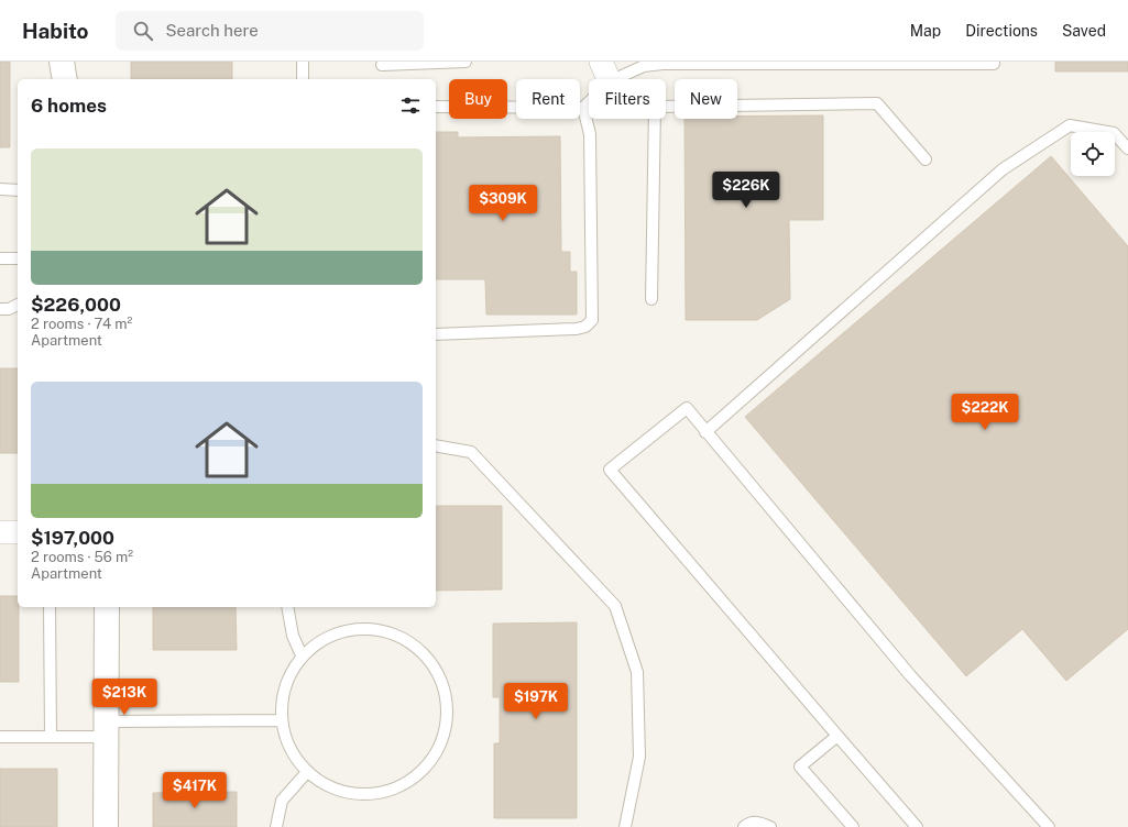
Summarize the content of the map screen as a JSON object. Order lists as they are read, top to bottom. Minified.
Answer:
{"page":{"header":"Habito","search":"Search here","nav":["Map","Directions","Saved"],"chip":["Buy","Rent","Filters","New"],"heading":"6 homes","list":[{"name":"$226,000","note":"2 rooms · 74 m² · Apartment"},{"name":"$197,000","note":"2 rooms · 56 m² · Apartment"}],"price":["$226K","$309K","$222K","$213K","$197K","$417K"]}}
